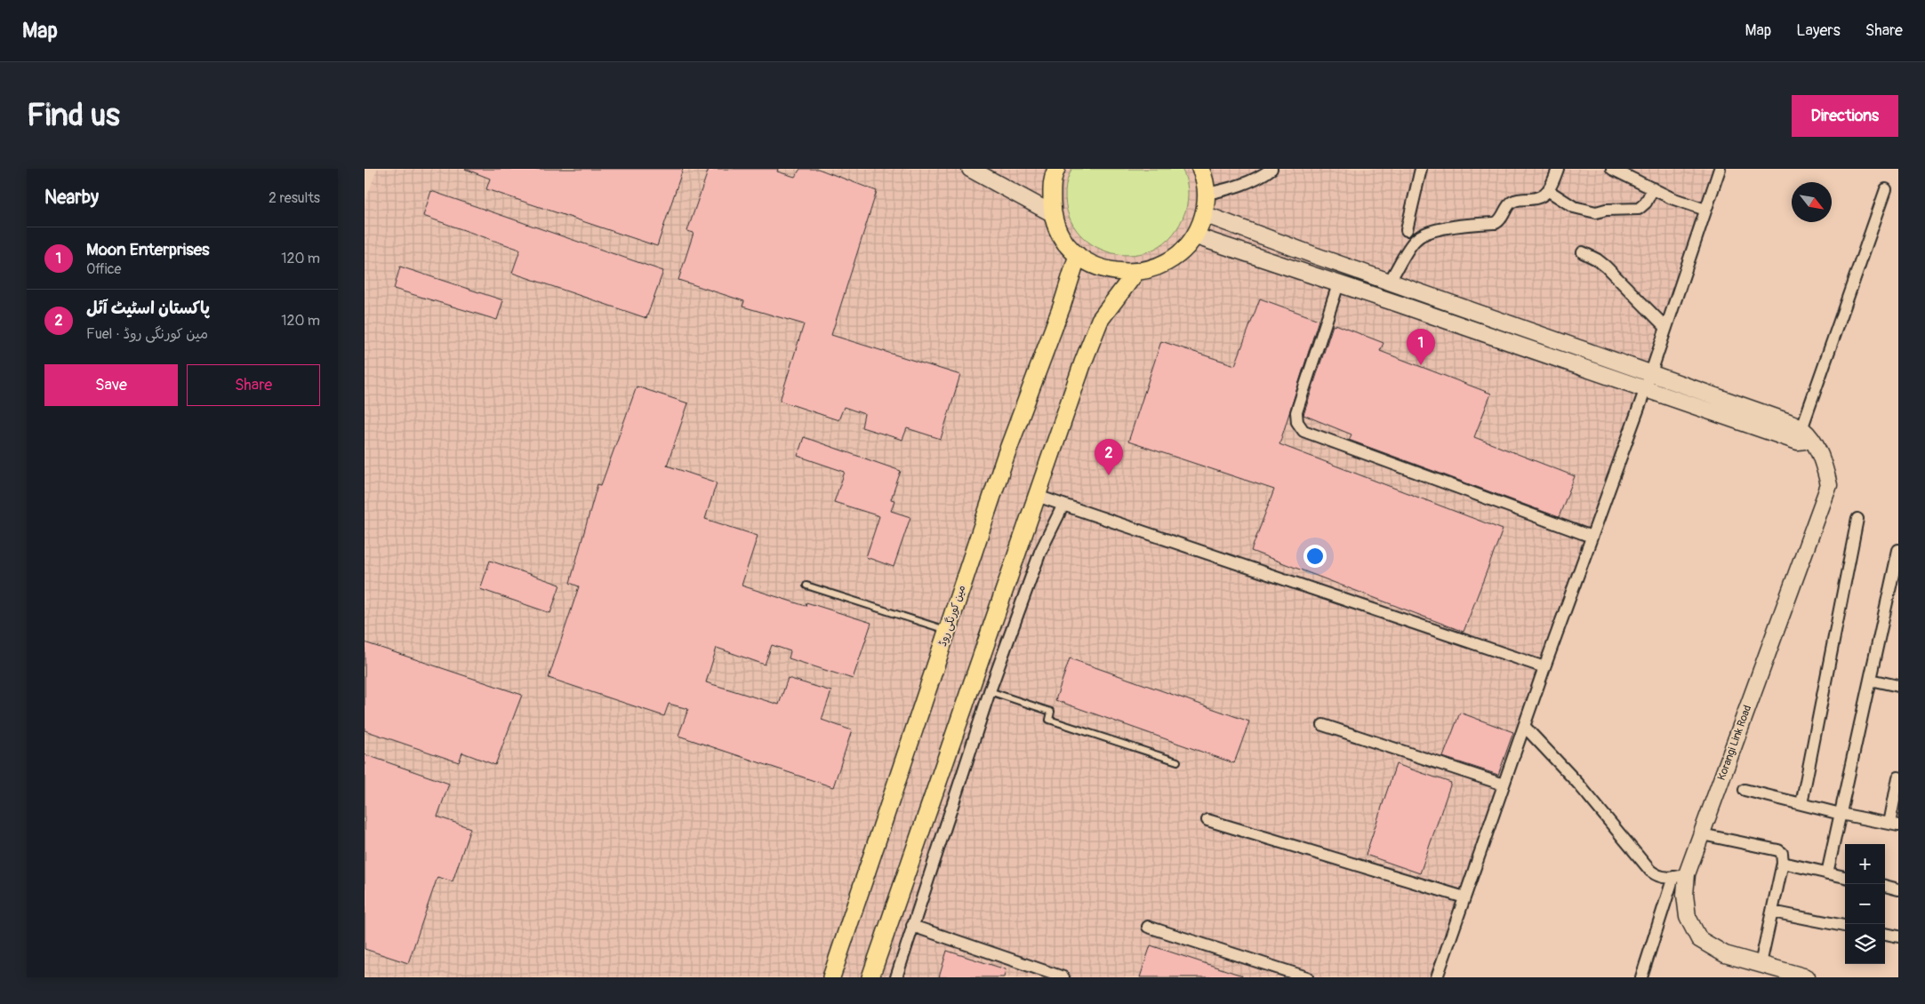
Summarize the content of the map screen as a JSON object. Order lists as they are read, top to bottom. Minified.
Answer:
{"streets":{"main road":["مین کورنگی روڈ","Korangi Link Road"]},"north":"bottom right","page":{"header":"Map","nav":["Map","Layers","Share"],"buttons":["Directions",["Save","Share"]],"title":"Find us","heading":["Nearby","2 results"],"list":[{"mark":"1","name":"Moon Enterprises","note":"Office","value":"120 m"},{"mark":"2","name":"پاکستان اسٹیٹ آئل","note":"Fuel · مین کورنگی روڈ","value":"120 m"}],"pins":["1","2"],"map_buttons":["+","−"]}}
